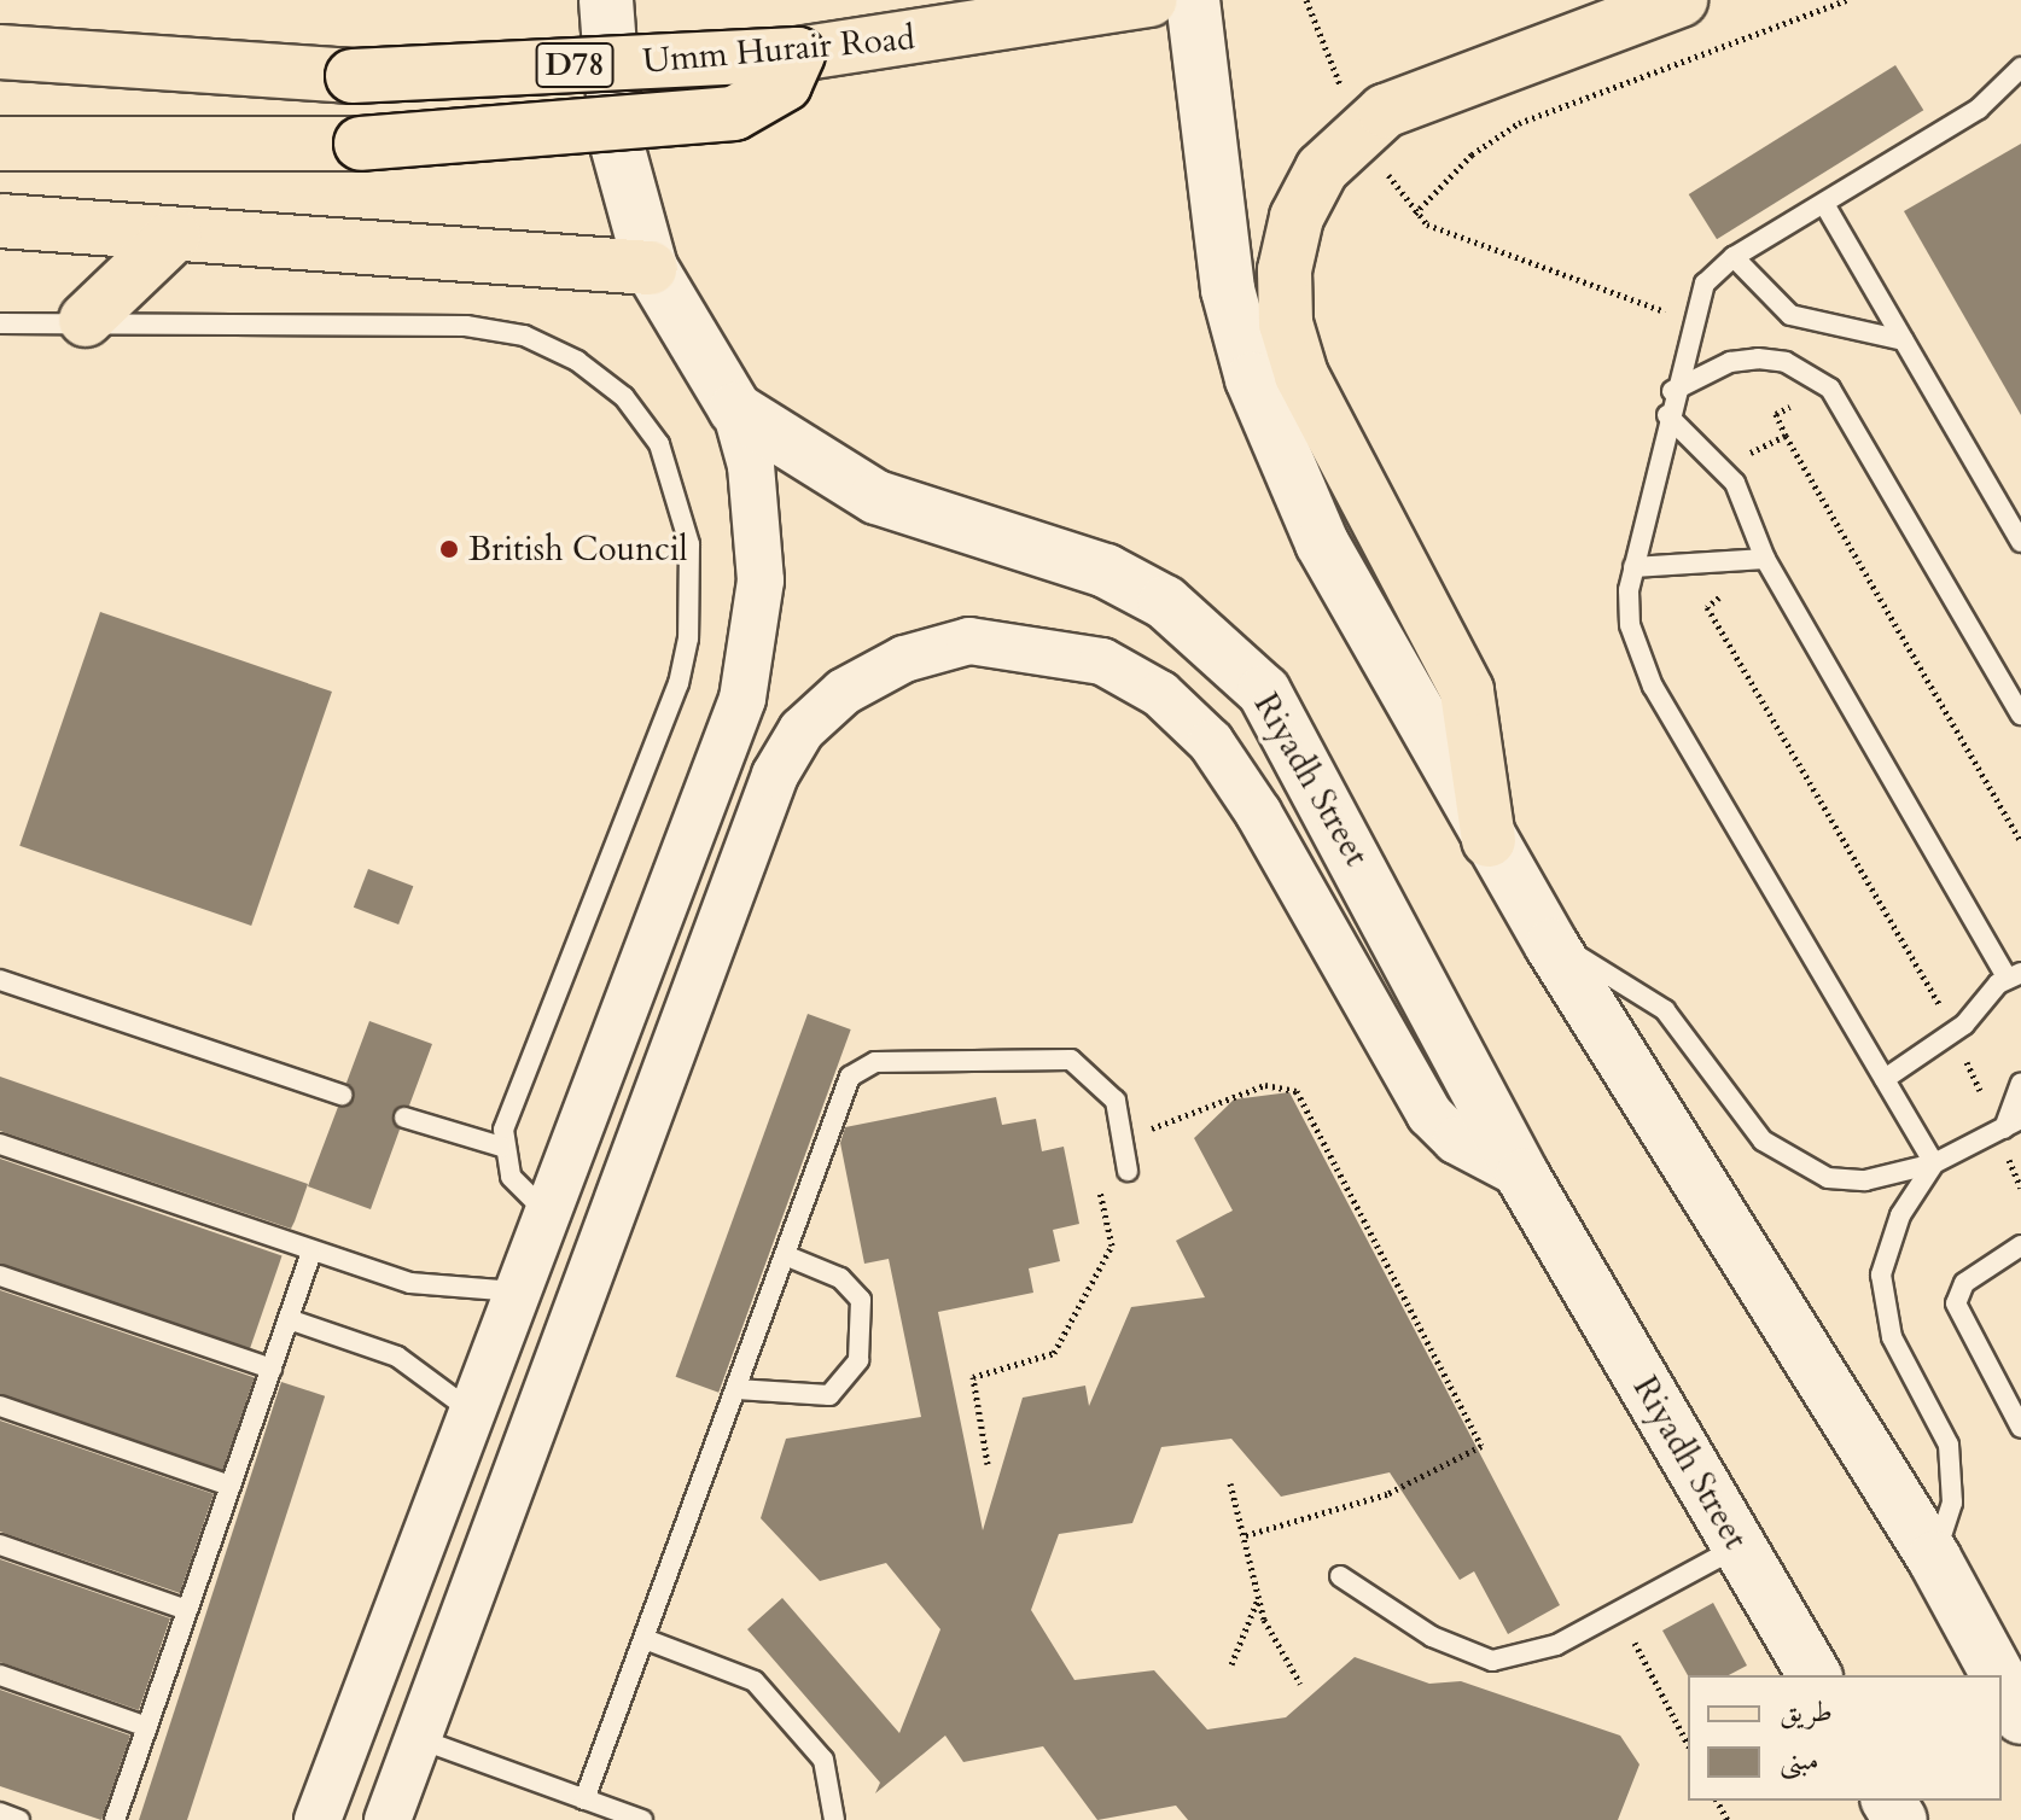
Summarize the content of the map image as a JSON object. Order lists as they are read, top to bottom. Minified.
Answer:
{"streets":{"main road":["Umm Hurair Road","D78","Riyadh Street"]},"places":["British Council"],"legend":["طريق","مبنى"]}
